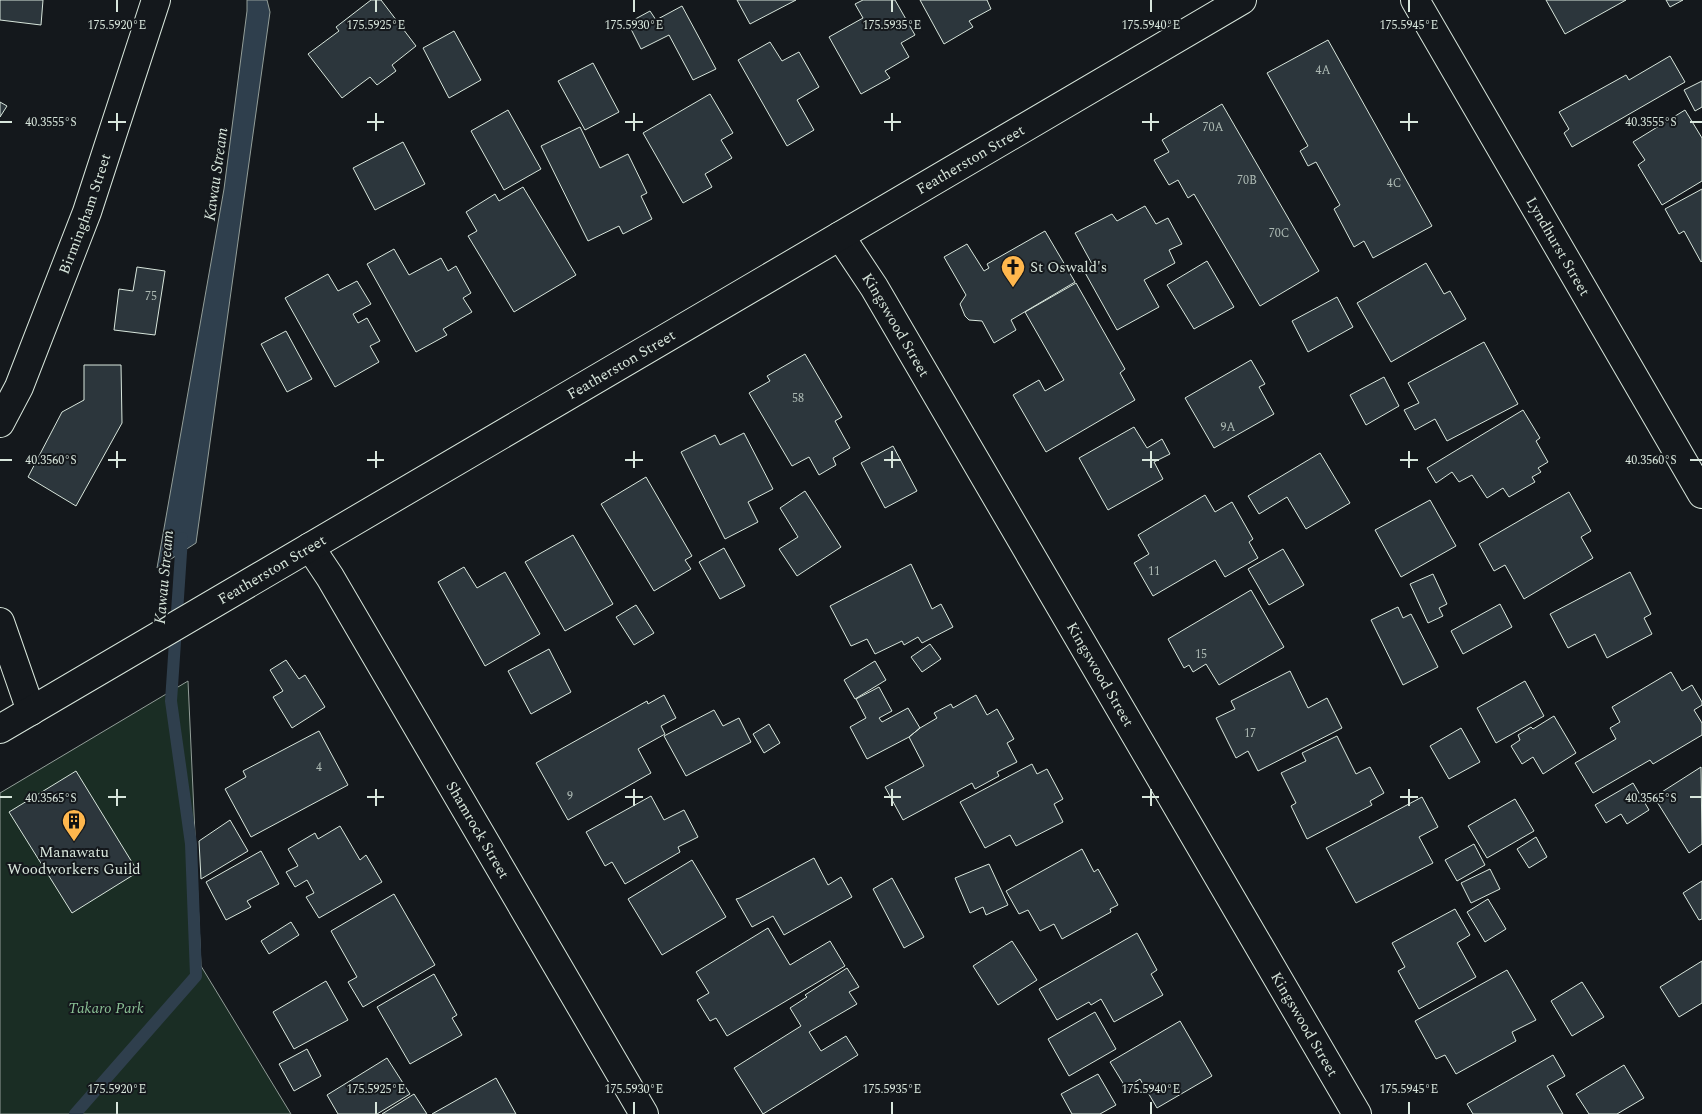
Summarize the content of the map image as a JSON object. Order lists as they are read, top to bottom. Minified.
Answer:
{"streets":{"street":["Featherston Street","Birmingham Street","Lyndhurst Street","Kingswood Street","Shamrock Street"]},"crossings":[["Featherston Street","Kingswood Street"],["Featherston Street","Shamrock Street"]],"water":["Kawau Stream"],"parks":["Takaro Park"],"places":{"church":["St Oswald's"],"building":["Manawatu Woodworkers Guild"]},"house_numbers":["4A","70A","70B","4C","70C","75","58","9A","11","15","17","4","9"],"coordinates":["175.5920°E","175.5925°E","175.5930°E","175.5935°E","175.5940°E","175.5945°E","40.3555°S","40.3560°S","40.3565°S"]}
